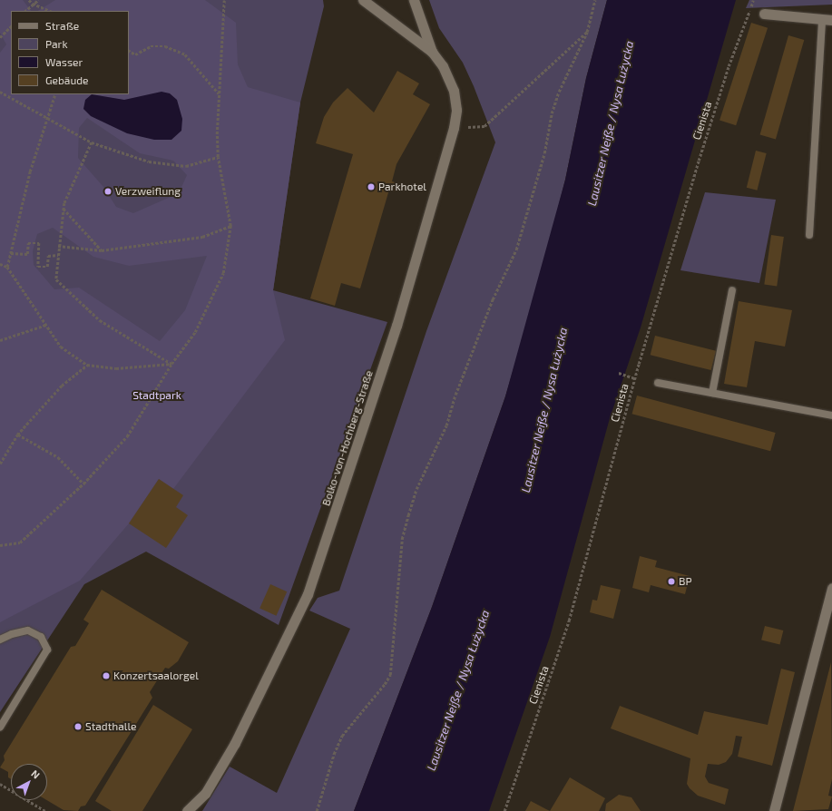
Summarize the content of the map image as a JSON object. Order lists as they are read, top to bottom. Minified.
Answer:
{"streets":{"street":["Bolko-von-Hochberg-Straße"],"path":["Cienista"]},"water":["Lausitzer Neiße / Nysa Łużycka"],"parks":["Stadtpark"],"places":["Parkhotel","Verzweiflung","BP","Konzertsaalorgel","Stadthalle"],"legend":["Straße","Park","Wasser","Gebäude"],"north":"top right"}
